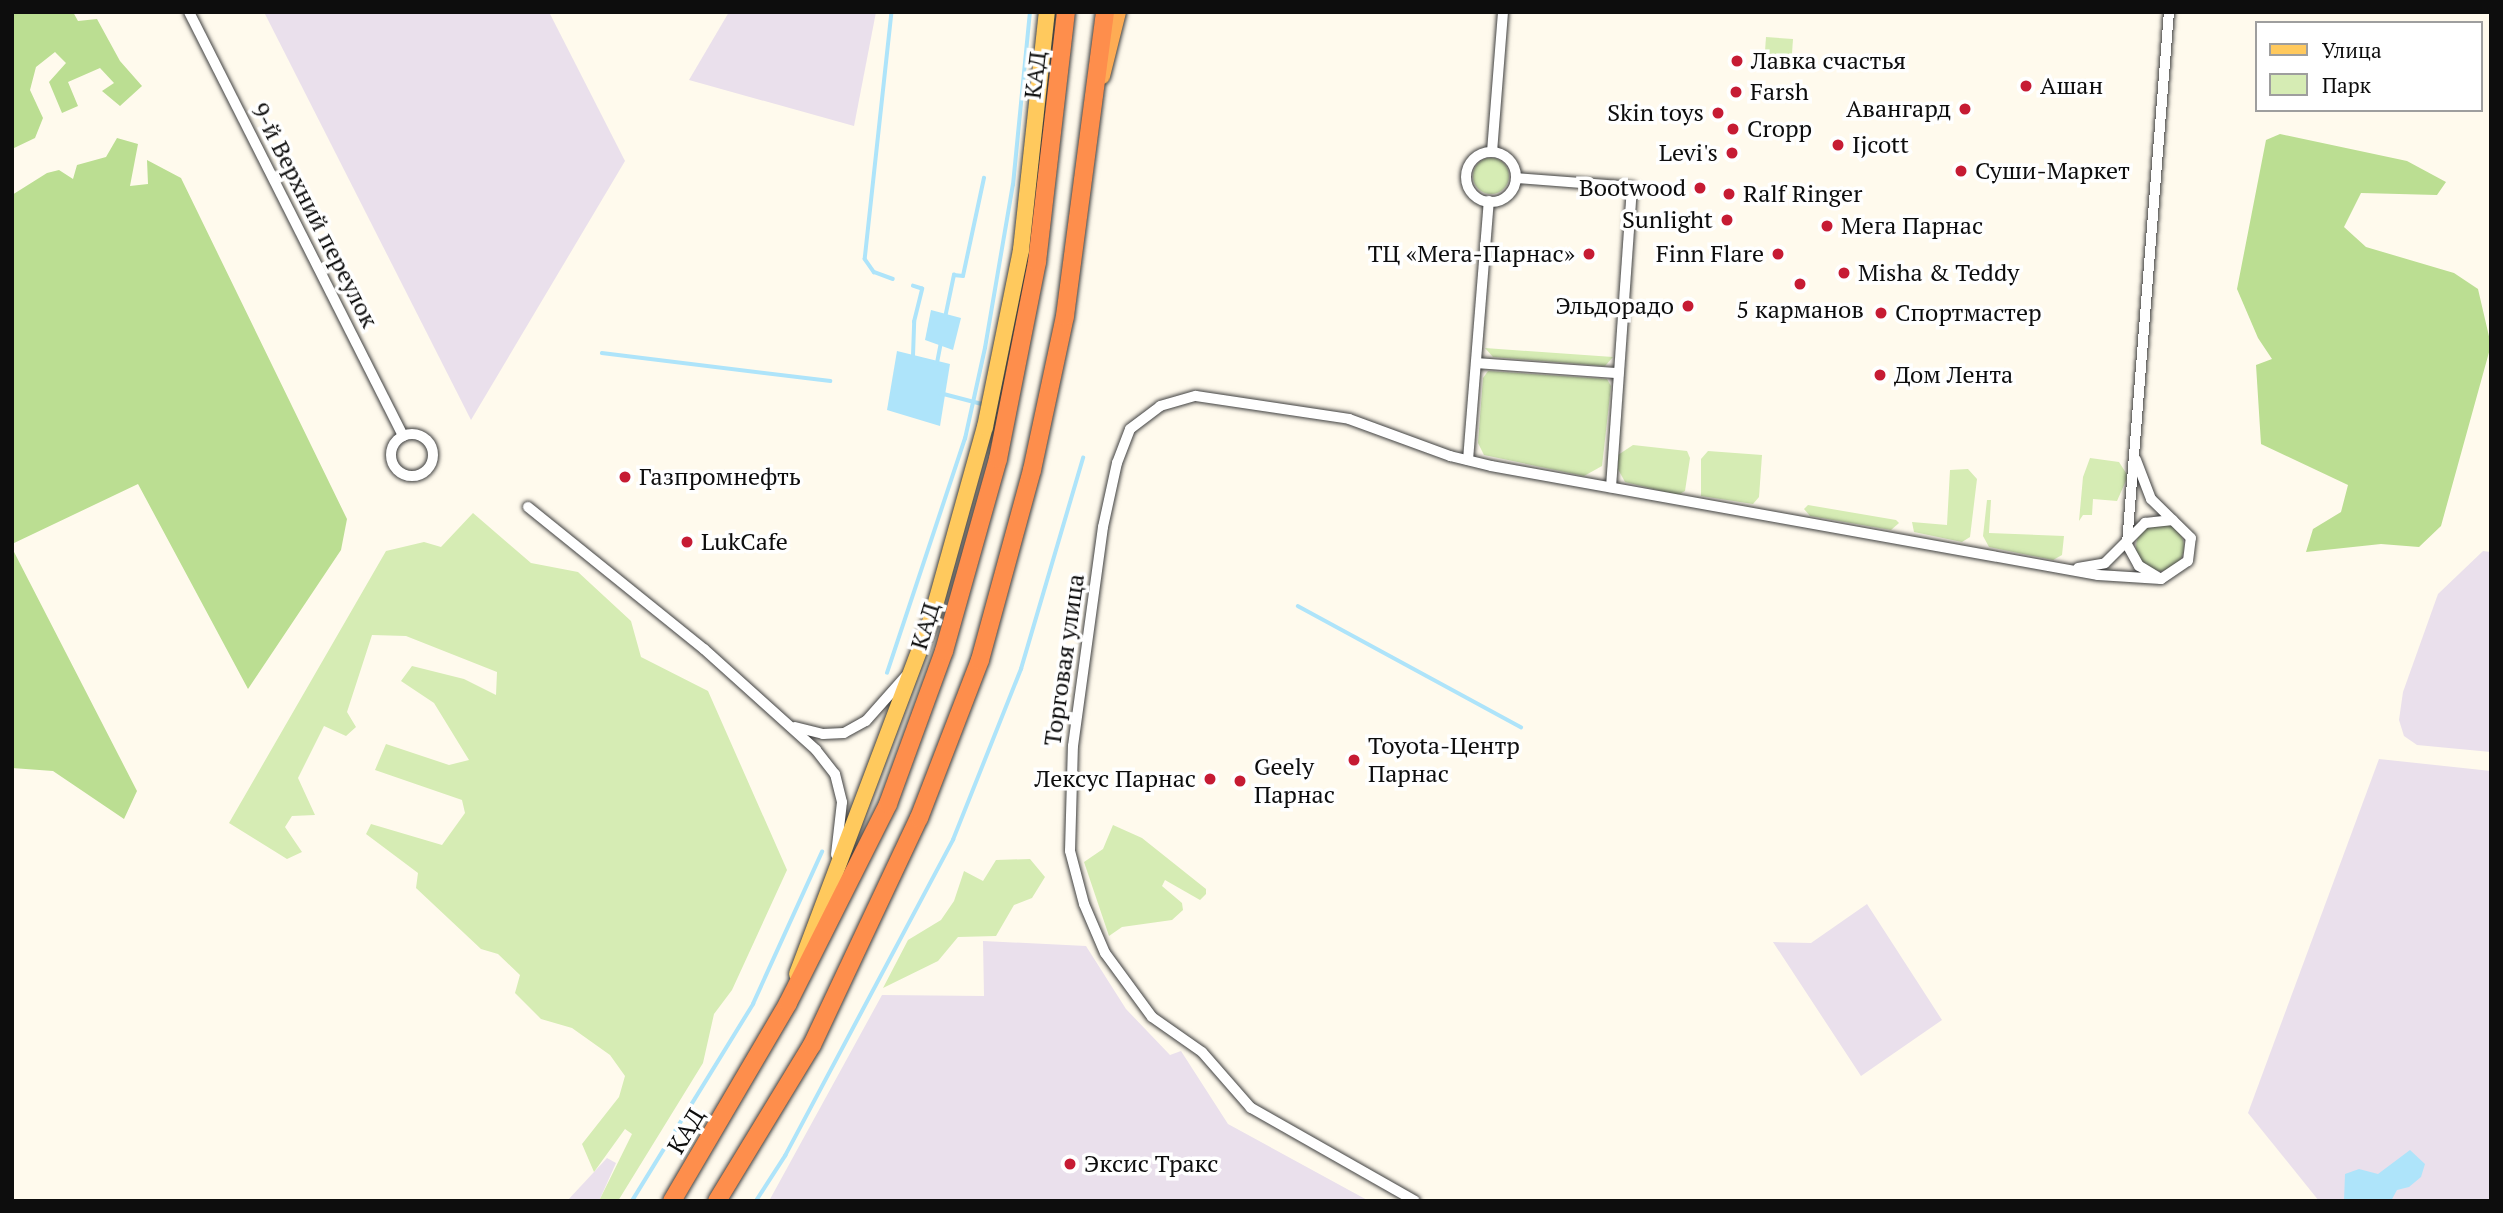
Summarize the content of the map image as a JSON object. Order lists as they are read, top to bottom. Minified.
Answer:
{"streets":{"highway":["КАД"],"street":["9-й Верхний переулок","Торговая улица"]},"places":["Лавка счастья","Ашан","Farsh","Авангард","Skin toys","Cropp","Ijcott","Levi's","Суши-Маркет","Bootwood","Ralf Ringer","Sunlight","Мега Парнас","ТЦ «Мега-Парнас»","Finn Flare","Misha & Teddy","5 карманов","Эльдорадо","Спортмастер","Дом Лента","Газпромнефть","LukCafe","Toyota-Центр Парнас","Лексус Парнас","Geely Парнас","Эксис Тракс"],"legend":["Улица","Парк"]}
